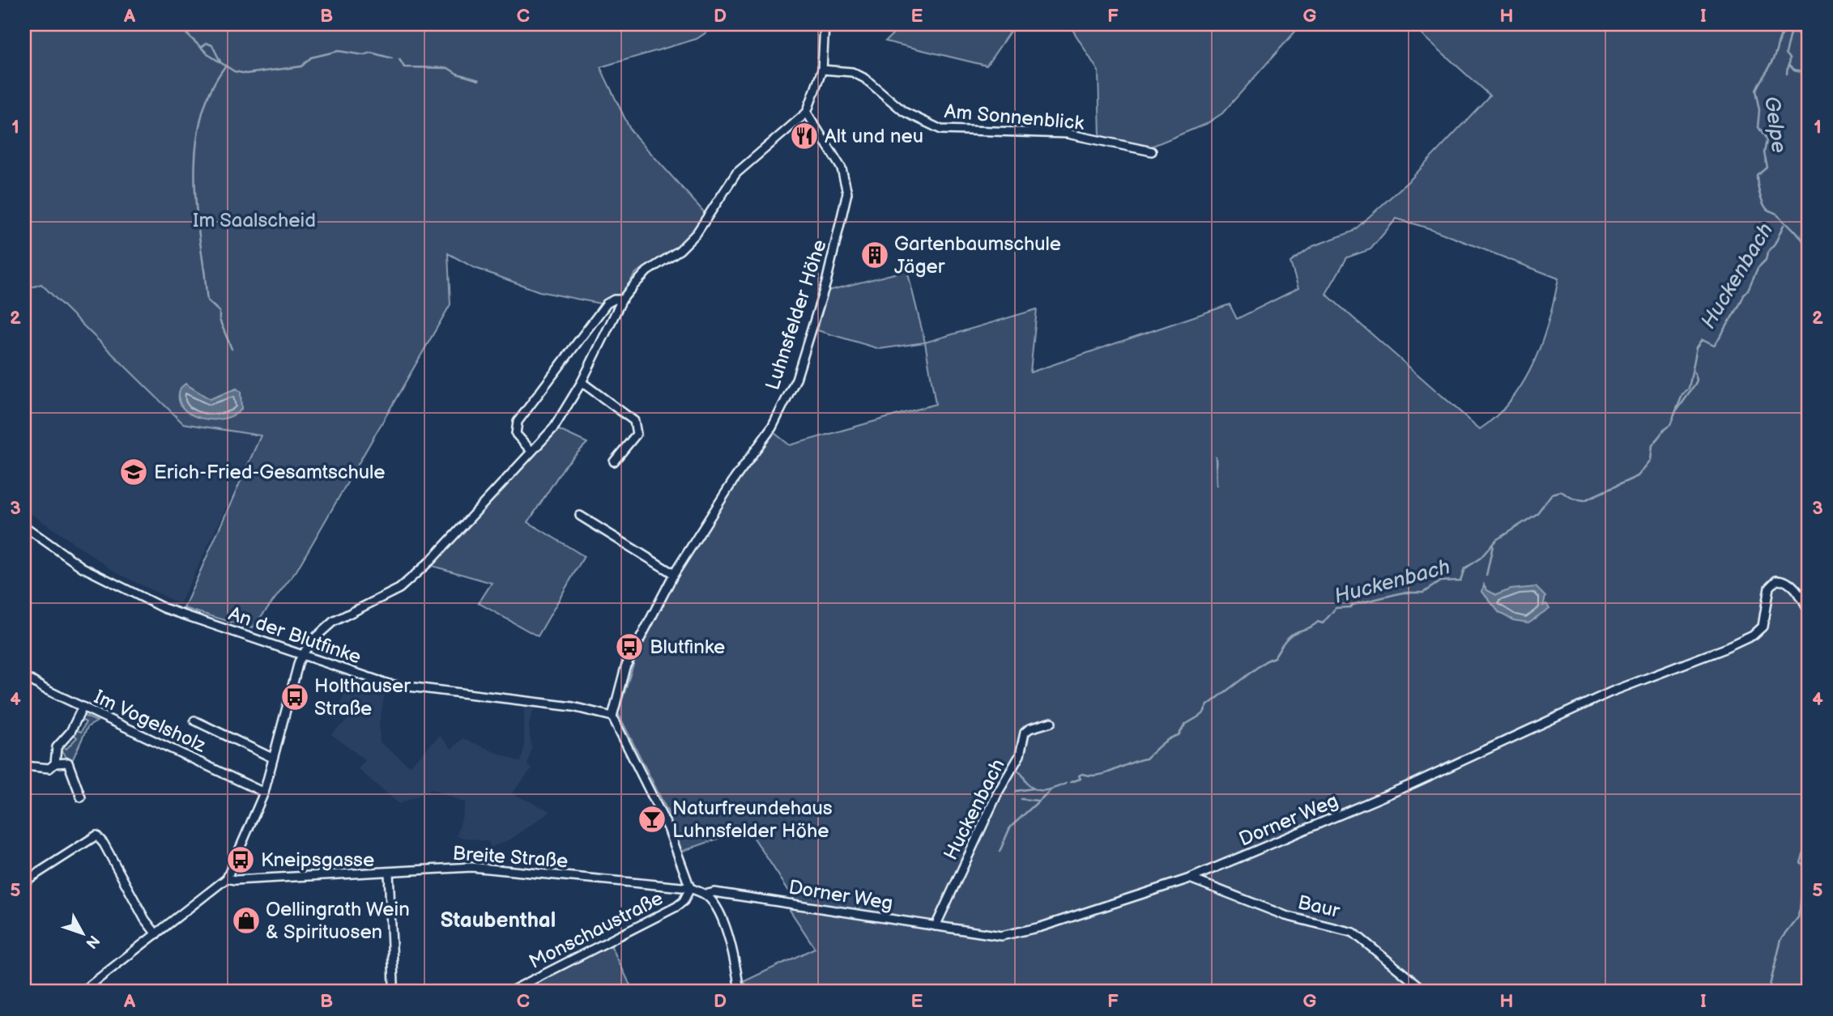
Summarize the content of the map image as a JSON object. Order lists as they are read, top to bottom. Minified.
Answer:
{"streets":{"street":["Am Sonnenblick","Luhnsfelder Höhe","An der Blutfinke","Im Vogelsholz","Huckenbach","Dorner Weg","Breite Straße","Baur","Monschaustraße"]},"crossings":[["Luhnsfelder Höhe","An der Blutfinke"],["Huckenbach","Dorner Weg"],["Dorner Weg","Breite Straße"],["Dorner Weg","Baur"],["Breite Straße","Monschaustraße"]],"districts":["Staubenthal"],"water":["Gelpe","Huckenbach"],"parks":["Im Saalscheid"],"places":{"restaurant":["Alt und neu"],"building":["Gartenbaumschule Jäger"],"school or university":["Erich-Fried-Gesamtschule"],"bus stop":["Blutfinke","Holthauser Straße","Kneipsgasse"],"bar":["Naturfreundehaus Luhnsfelder Höhe"],"shop":["Oellingrath Wein & Spirituosen"]},"north":"bottom right","grid":{"columns":["A","B","C","D","E","F","G","H","I"],"rows":["1","2","3","4","5"]}}
